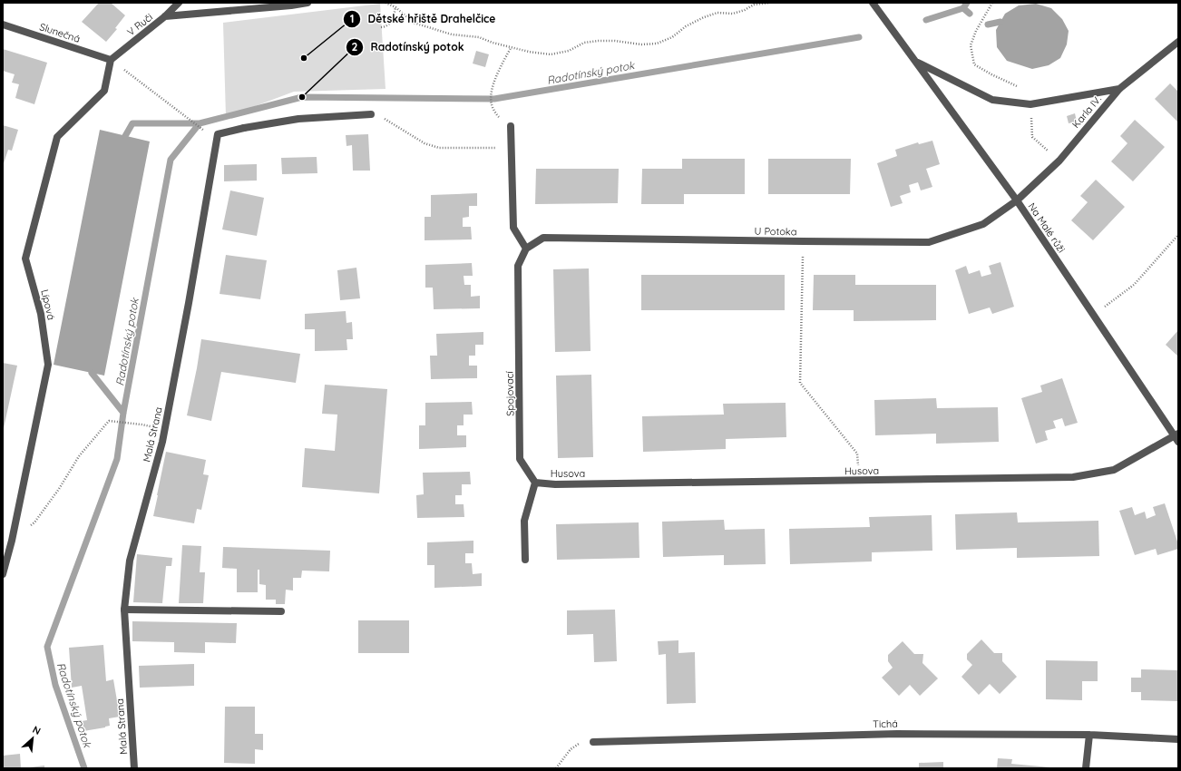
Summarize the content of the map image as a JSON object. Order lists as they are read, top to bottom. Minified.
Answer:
{"streets":{"street":["V Ruči","Slunečná","Karla IV.","Na Malé růži","U Potoka","Lípová","Spojovací","Malá Strana","Husova","Tichá"]},"crossings":[["V Ruči","Slunečná"],["V Ruči","Lípová"],["Slunečná","Lípová"],["Karla IV.","Na Malé růži"],["Karla IV.","U Potoka"],["Na Malé růži","U Potoka"],["Na Malé růži","Husova"],["U Potoka","Spojovací"],["Spojovací","Husova"]],"water":["Radotínský potok"],"places":["Dětské hřiště Drahelčice","Radotínský potok"],"north":"top right"}
